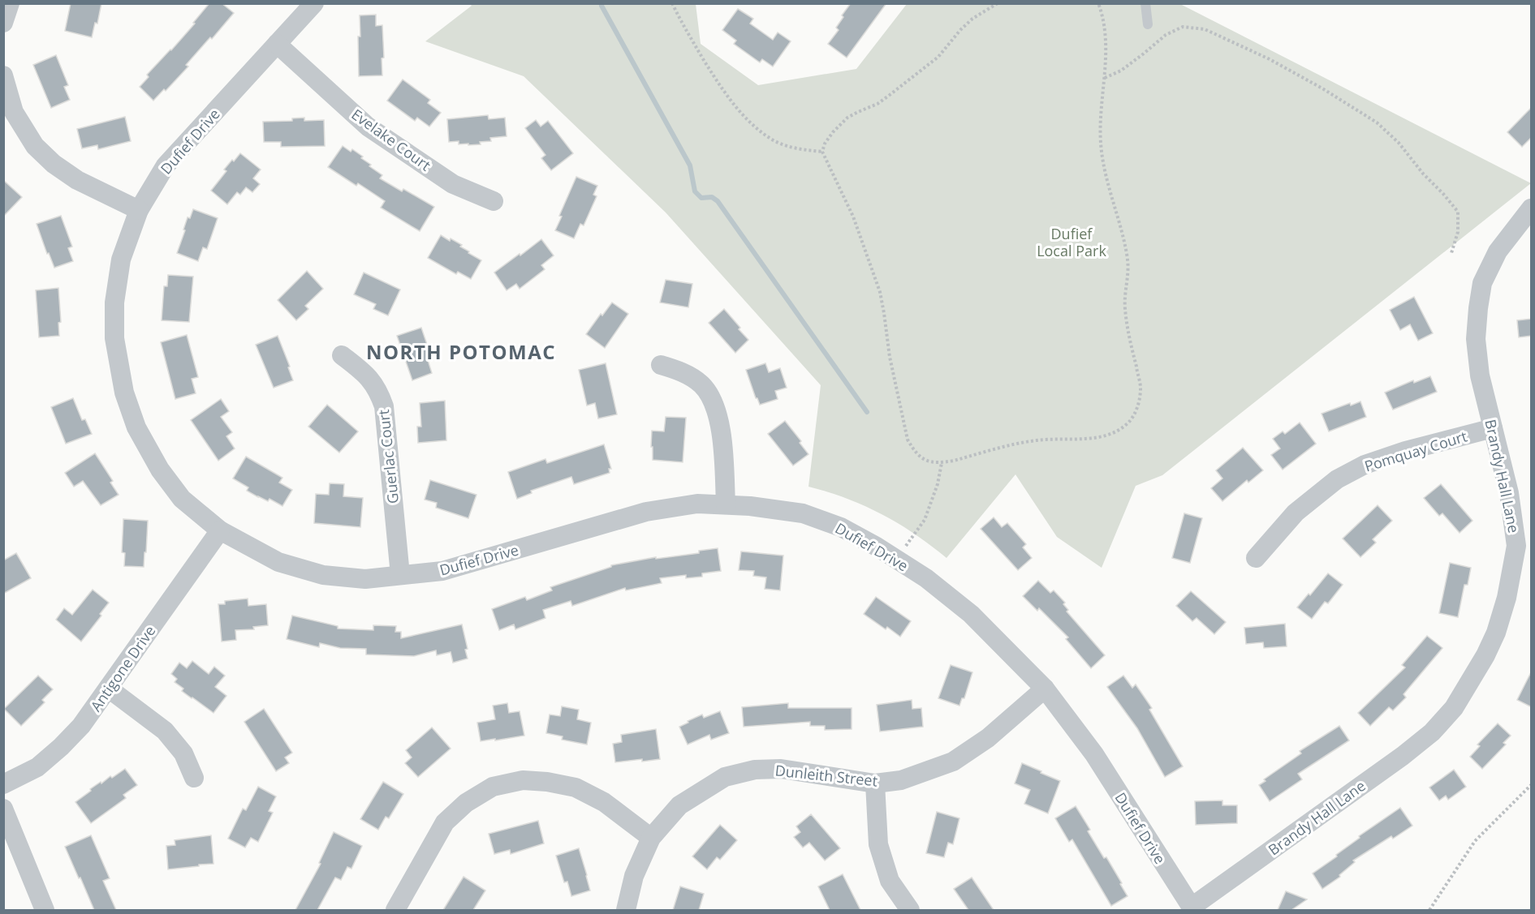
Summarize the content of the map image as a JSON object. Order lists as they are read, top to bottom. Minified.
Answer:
{"streets":{"street":["Evelake Court","Dufief Drive","Pomquay Court","Guerlac Court","Brandy Hall Lane","Antigone Drive","Dunleith Street"]},"crossings":[["Evelake Court","Dufief Drive"],["Dufief Drive","Guerlac Court"],["Dufief Drive","Brandy Hall Lane"],["Dufief Drive","Antigone Drive"],["Dufief Drive","Dunleith Street"],["Pomquay Court","Brandy Hall Lane"]],"districts":["NORTH POTOMAC"],"parks":["Dufief Local Park"]}
